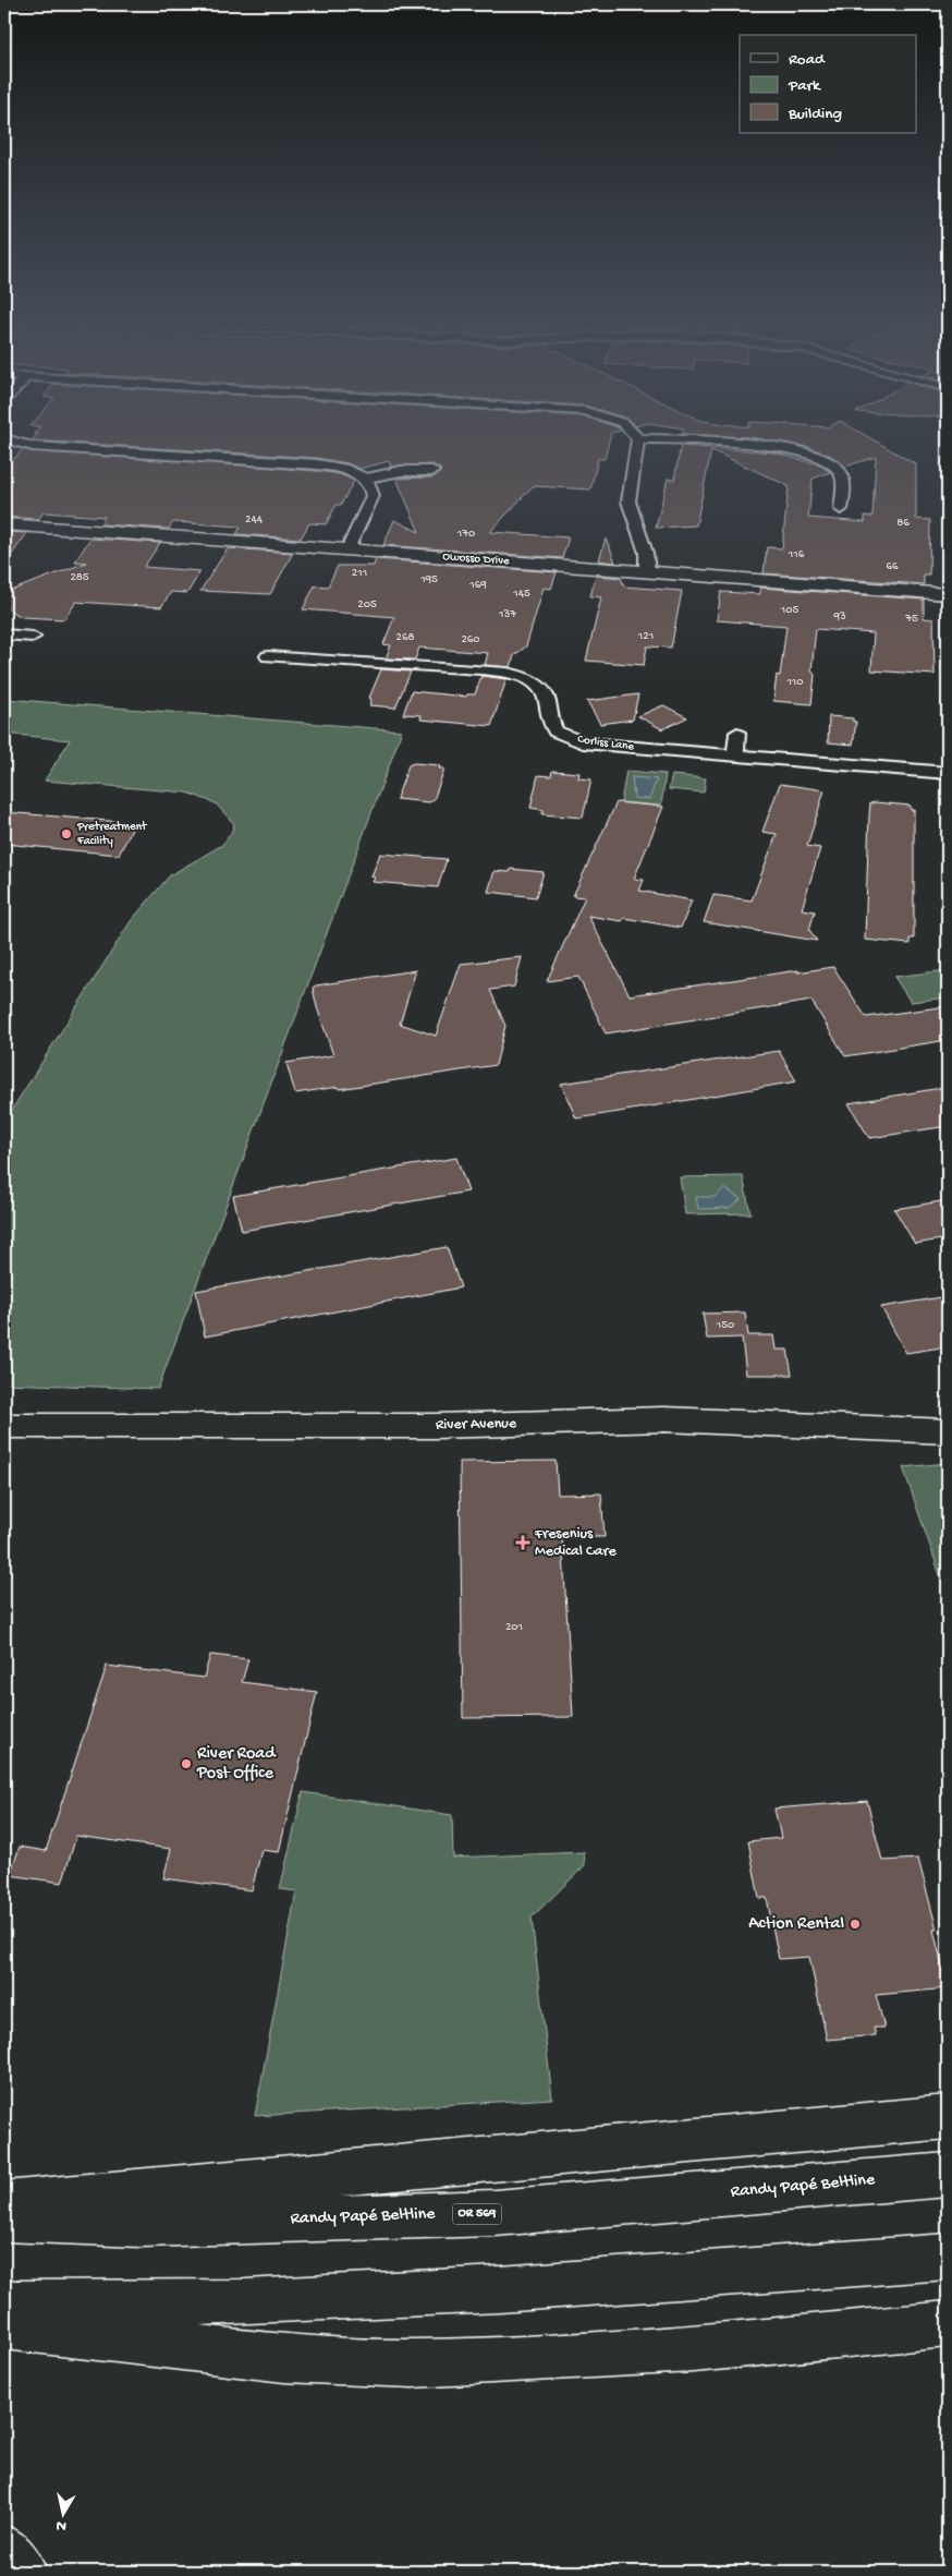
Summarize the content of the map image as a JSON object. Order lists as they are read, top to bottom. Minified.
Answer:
{"streets":{"main road":["Owosso Drive","River Avenue","Randy Papé Beltline","OR 569"],"street":["Corliss Lane"]},"places":{"other":["Pretreatment Facility","River Road Post Office","Action Rental"],"health":["Fresenius Medical Care"]},"house_numbers":["244","86","170","116","66","211","285","195","169","145","205","105","137","93","75","121","268","260","110","150","201"],"legend":["Road","Park","Building"],"north":"bottom"}
